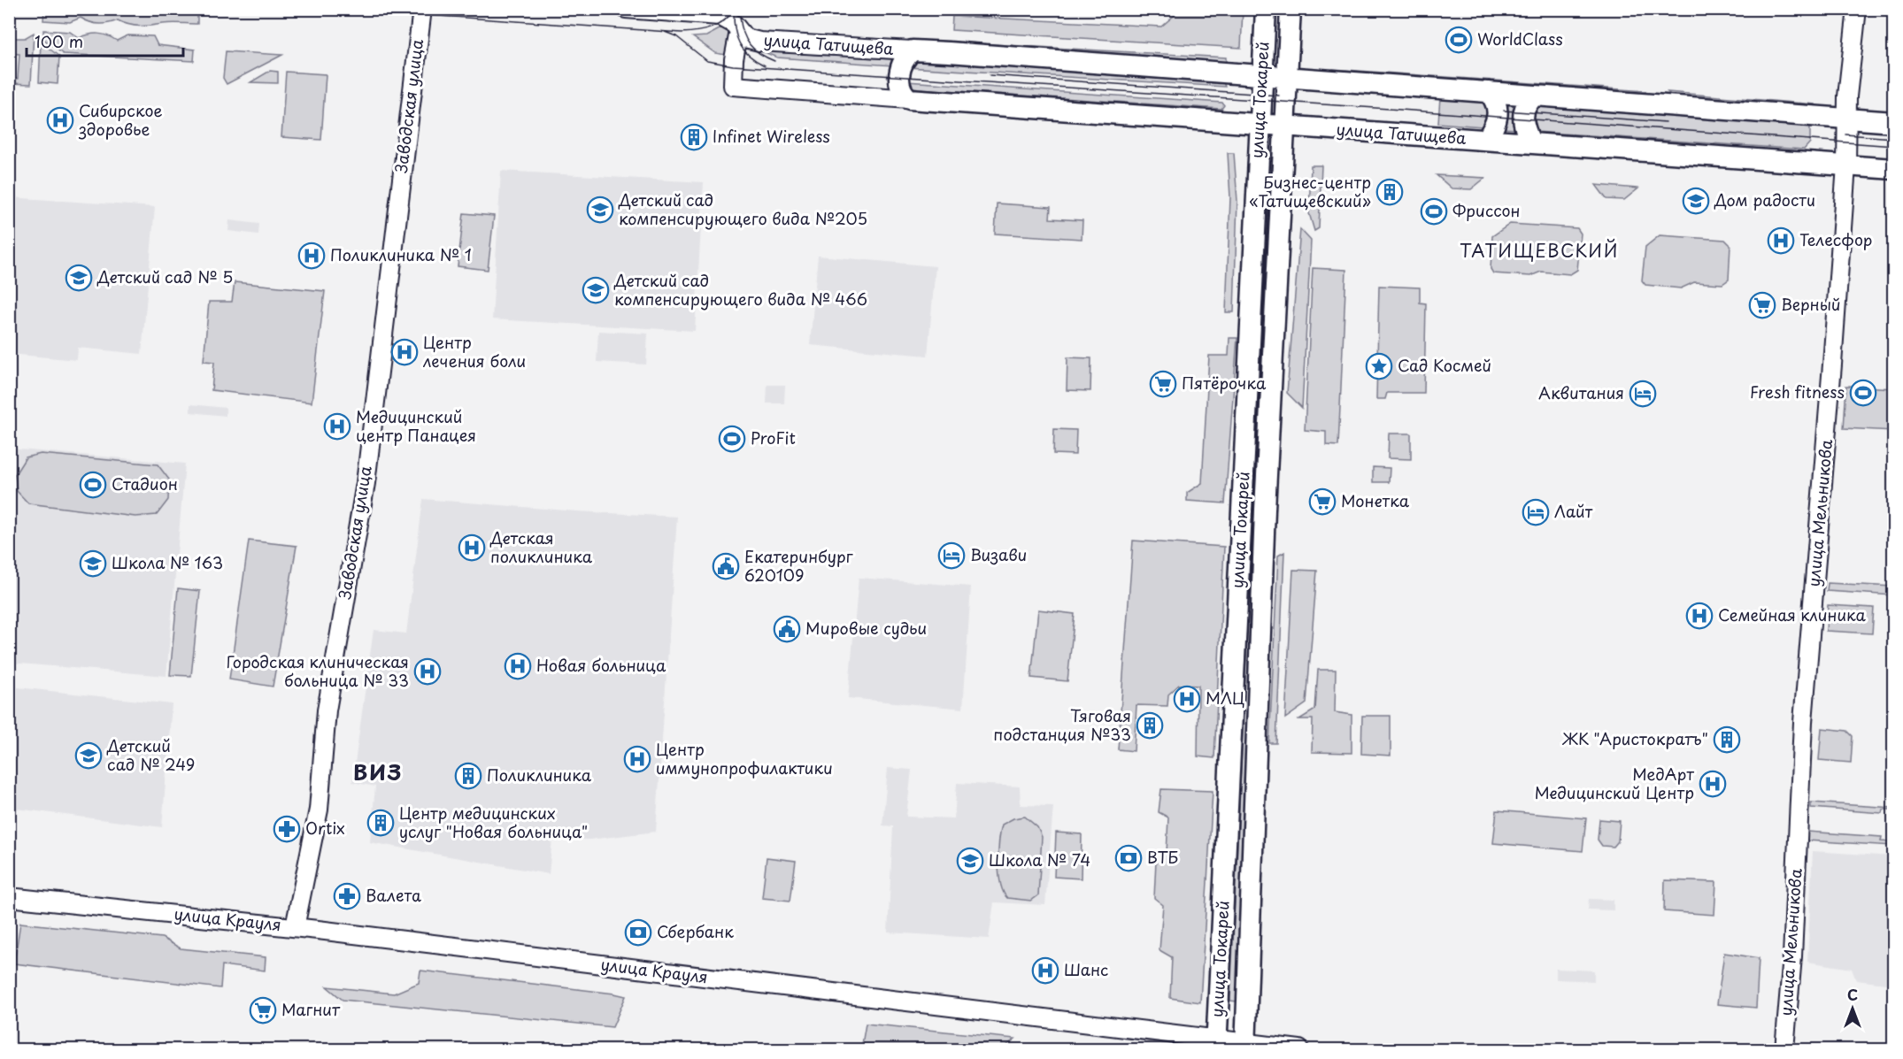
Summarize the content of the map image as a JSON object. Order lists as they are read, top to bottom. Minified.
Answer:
{"streets":{"main road":["улица Татищева","улица Токарей"],"street":["Заводская улица","улица Мельникова","улица Крауля"]},"crossings":[["улица Татищева","улица Токарей"],["улица Татищева","улица Мельникова"],["улица Токарей","улица Крауля"],["Заводская улица","улица Крауля"]],"districts":["ТАТИЩЕВСКИЙ","ВИЗ"],"places":{"sports":["WorldClass","Фриссон","Fresh fitness","ProFit","Стадион"],"hospital":["Сибирское здоровье","Телесфор","Поликлиника № 1","Центр лечения боли","Медицинский центр Панацея","Детская поликлиника","Семейная клиника","Новая больница","Городская клиническая больница № 33","МЛЦ","Центр иммунопрофилактики","МедАрт Медицинский Центр","Шанс"],"building":["Infinet Wireless","Бизнес-центр «Татищевский»","Тяговая подстанция №33","ЖК \"Аристократъ\"","Поликлиника","Центр медицинских услуг \"Новая больница\""],"school or university":["Дом радости","Детский сад компенсирующего вида №205","Детский сад № 5","Детский сад компенсирующего вида № 466","Школа № 163","Детский сад № 249","Школа № 74"],"supermarket":["Верный","Пятёрочка","Монетка","Магнит"],"place":["Сад Космей"],"hotel":["Аквитания","Лайт","Визави"],"public building":["Екатеринбург 620109","Мировые судьи"],"pharmacy":["Ortix","Валета"],"bank":["ВТБ","Сбербанк"]},"scale_bar":"100 m","north":"top"}
